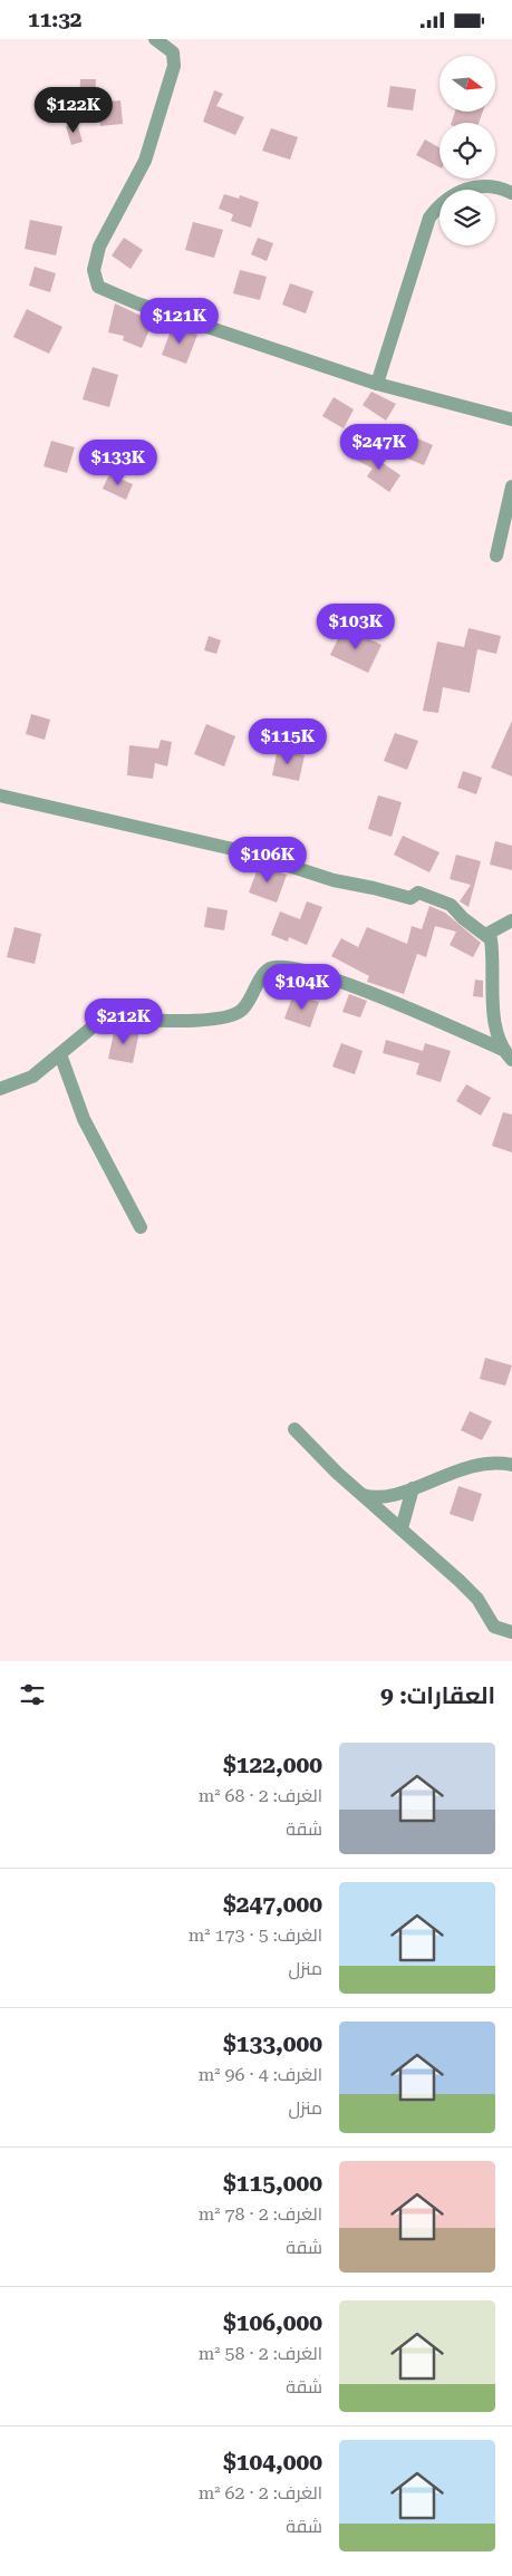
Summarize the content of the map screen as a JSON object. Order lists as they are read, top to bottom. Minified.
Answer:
{"north":"right","page":{"status":"11:32","price":["$122K","$121K","$247K","$133K","$103K","$115K","$106K","$104K","$212K"],"heading":"العقارات: 9","list":[{"name":"$122,000","note":"الغرف: 2 · 68 m² · شقة"},{"name":"$247,000","note":"الغرف: 5 · 173 m² · منزل"},{"name":"$133,000","note":"الغرف: 4 · 96 m² · منزل"},{"name":"$115,000","note":"الغرف: 2 · 78 m² · شقة"},{"name":"$106,000","note":"الغرف: 2 · 58 m² · شقة"},{"name":"$104,000","note":"الغرف: 2 · 62 m² · شقة"}]}}
